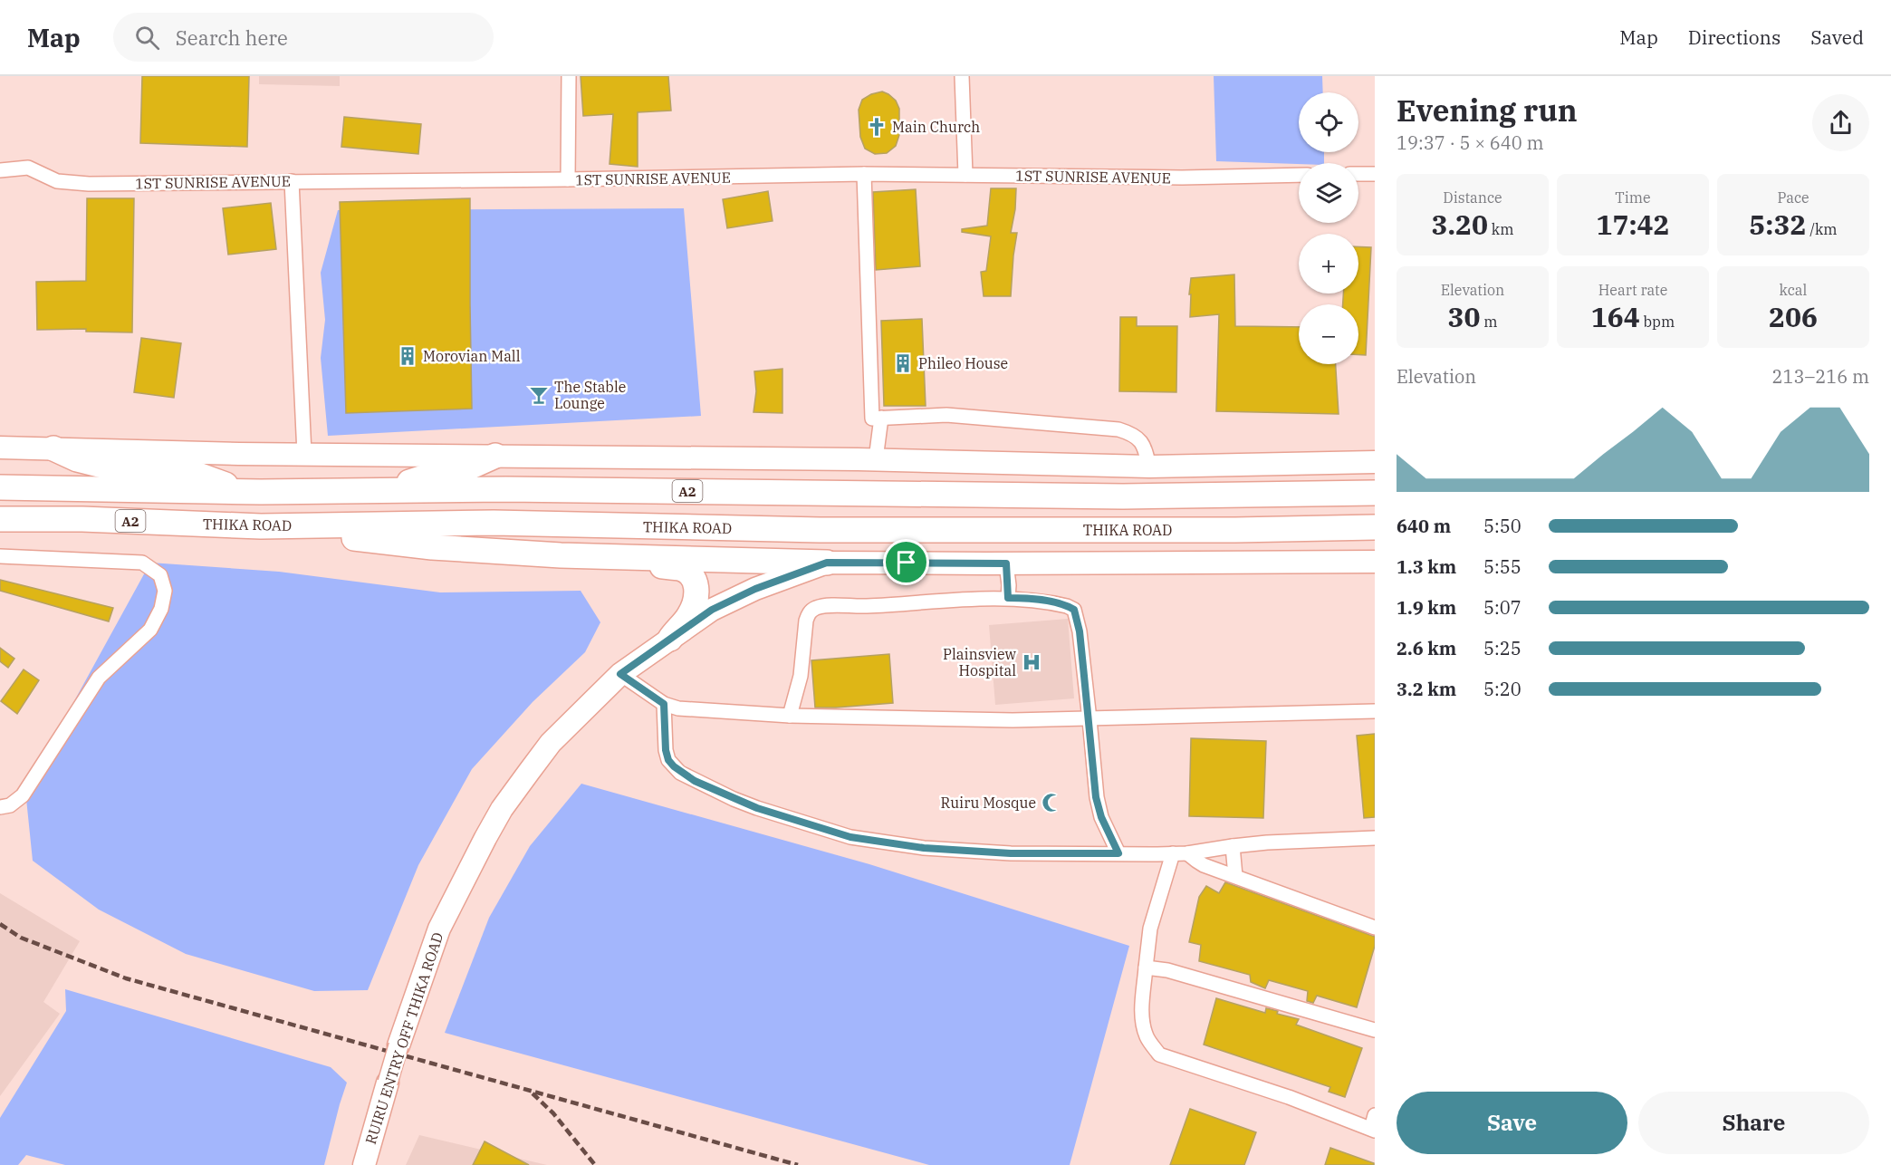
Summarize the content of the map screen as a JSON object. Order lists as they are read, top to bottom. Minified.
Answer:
{"streets":{"highway":["A2","THIKA ROAD"],"main road":["RUIRU ENTRY OFF THIKA ROAD"],"street":["1ST SUNRISE AVENUE"]},"places":{"church":["Main Church"],"building":["Morovian Mall","Phileo House"],"bar":["The Stable Lounge"],"hospital":["Plainsview Hospital"],"mosque":["Ruiru Mosque"]},"page":{"header":"Map","search":"Search here","nav":["Map","Directions","Saved"],"heading":["Evening run","19:37 · 5 × 640 m"],"map_buttons":["+","−"],"stats":[["Distance","3.20 km"],["Time","17:42"],["Pace","5:32 /km"],["Elevation","30 m"],["Heart rate","164 bpm"],["kcal","206"]],"chart":["Elevation","213–216 m"],"list":[{"name":"640 m","note":"5:50"},{"name":"1.3 km","note":"5:55"},{"name":"1.9 km","note":"5:07"},{"name":"2.6 km","note":"5:25"},{"name":"3.2 km","note":"5:20"}],"buttons":["Save","Share"]}}
